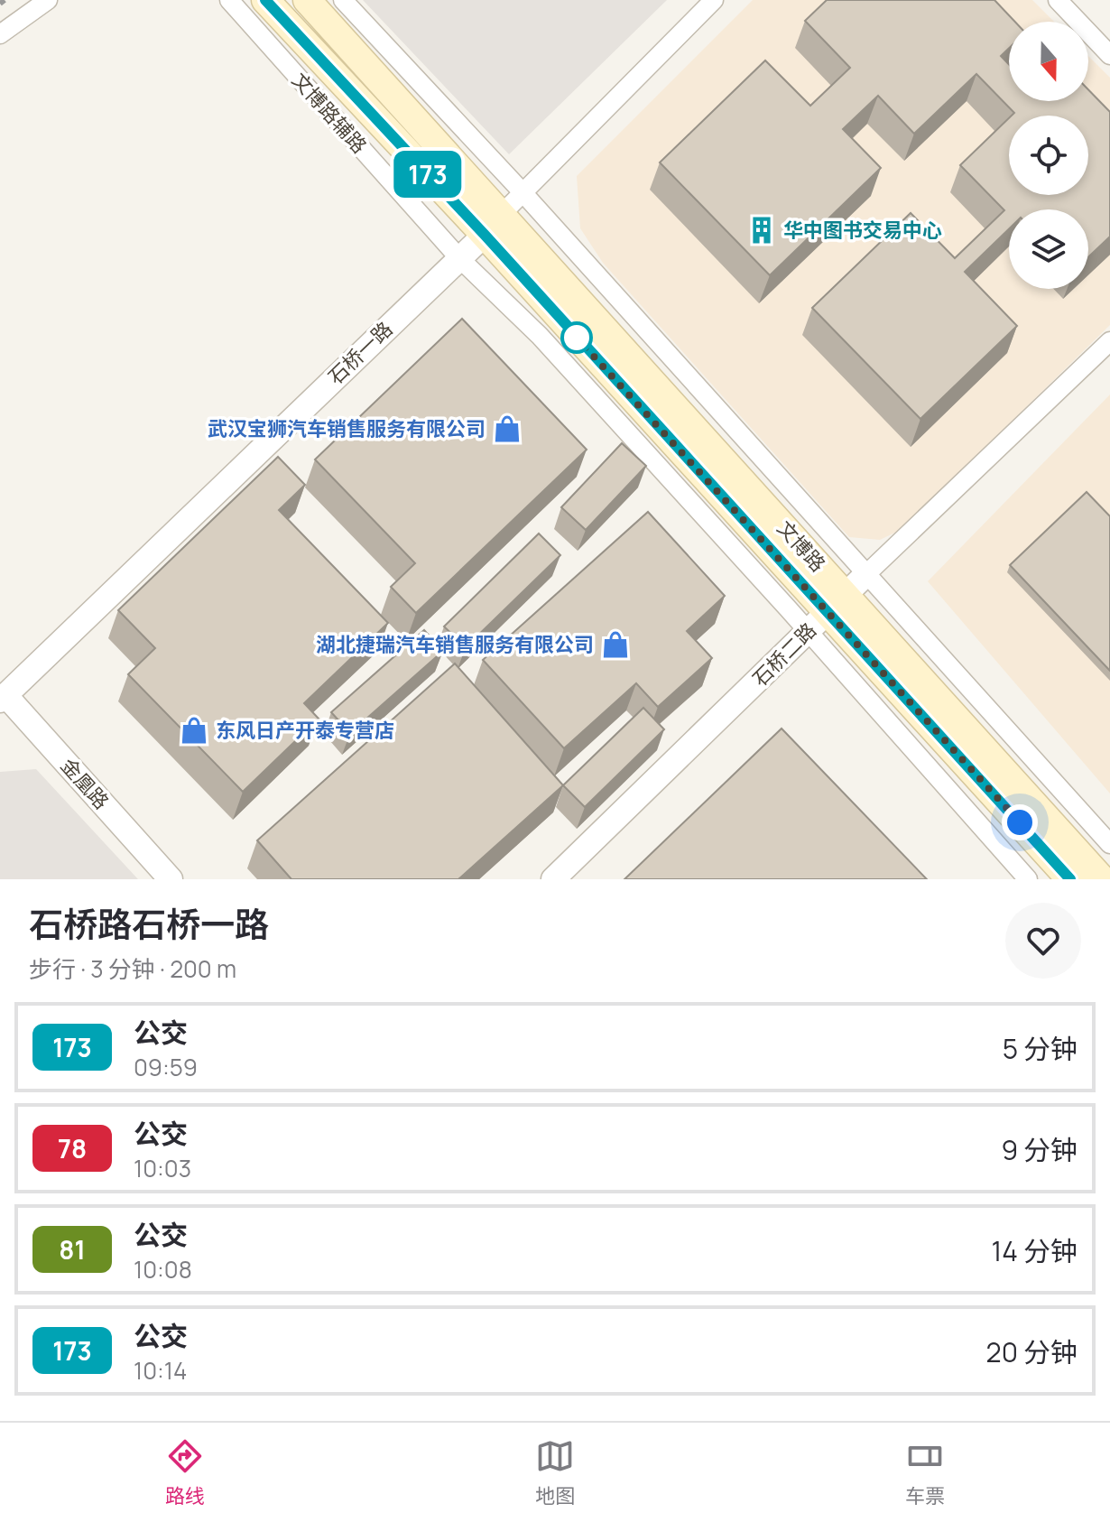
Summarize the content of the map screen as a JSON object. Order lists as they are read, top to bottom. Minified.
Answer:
{"streets":{"main road":["文博路"],"street":["文博路辅路","石桥一路","石桥二路","金凰路"]},"crossings":[["文博路辅路","石桥一路"],["文博路辅路","石桥二路"],["石桥一路","文博路"],["石桥一路","金凰路"],["文博路","石桥二路"]],"places":{"building":["华中图书交易中心"],"shop":["武汉宝狮汽车销售服务有限公司","湖北捷瑞汽车销售服务有限公司","东风日产开泰专营店"]},"lines":["bus line 173"],"north":"bottom","page":{"on_map":"173","heading":["石桥路石桥一路","步行 · 3 分钟 · 200 m"],"list":[{"mark":"173","name":"公交","note":"09:59","value":"5 分钟"},{"mark":"78","name":"公交","note":"10:03","value":"9 分钟"},{"mark":"81","name":"公交","note":"10:08","value":"14 分钟"},{"mark":"173","name":"公交","note":"10:14","value":"20 分钟"}],"tabs":["路线","地图","车票"]}}
